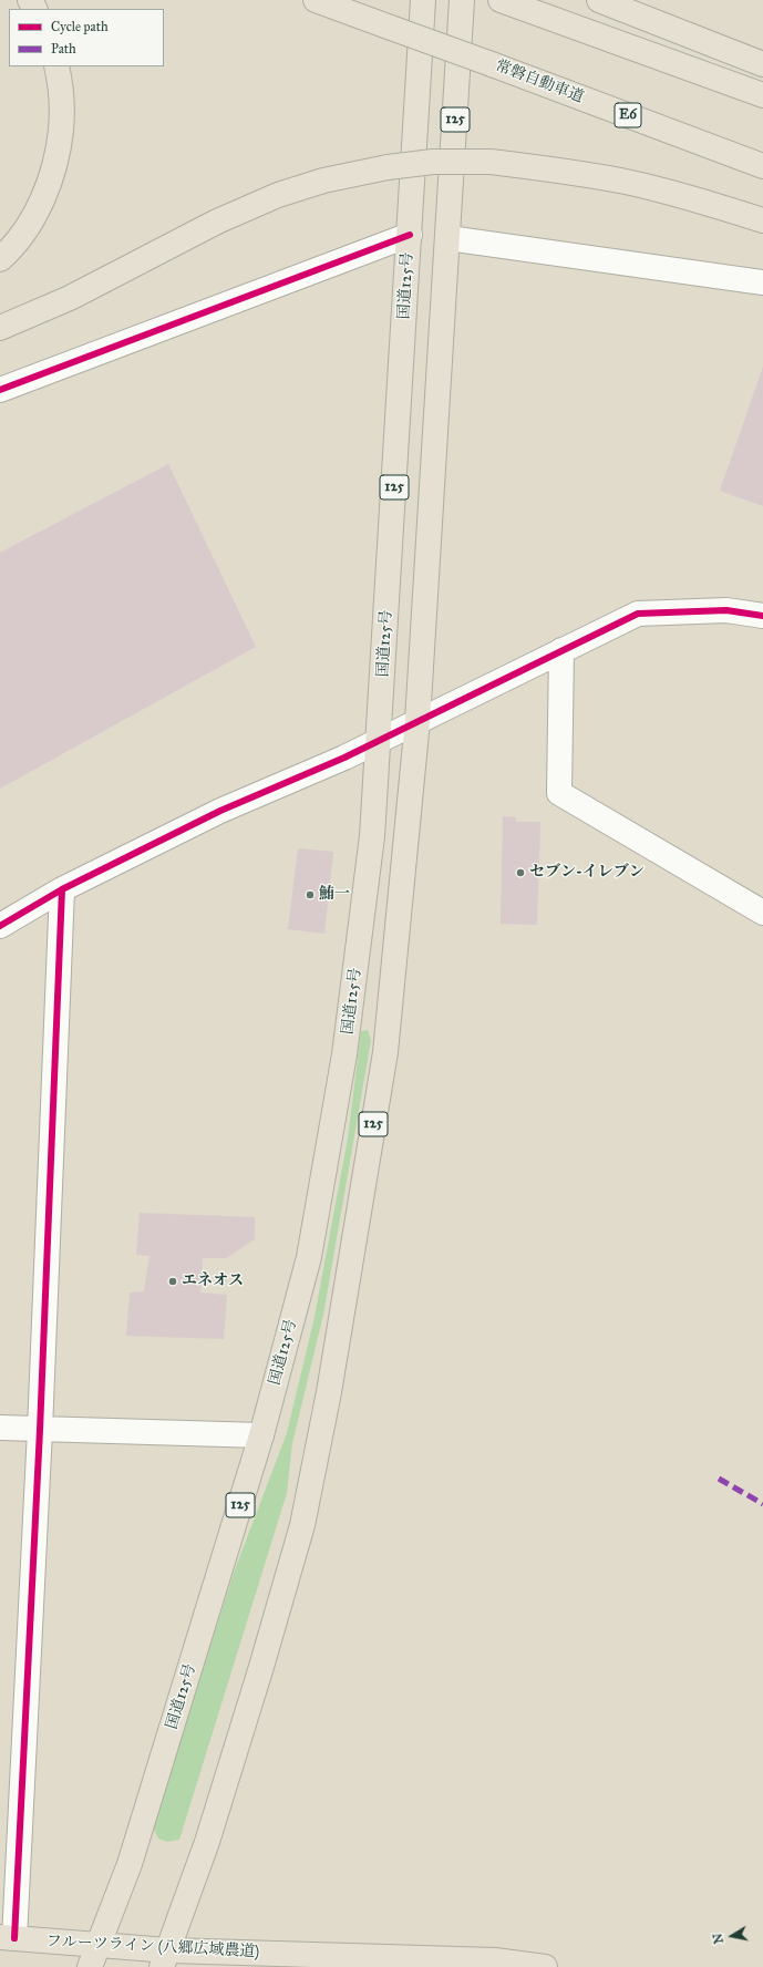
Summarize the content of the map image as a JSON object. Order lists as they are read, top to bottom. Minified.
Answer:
{"streets":{"main road":["常磐自動車道","E6","125","国道125号","フルーツライン (八郷広域農道)"]},"crossings":[["125","フルーツライン (八郷広域農道)"],["国道125号","フルーツライン (八郷広域農道)"]],"places":["セブン-イレブン","鮪一","エネオス"],"legend":["Cycle path","Path"],"north":"left"}
